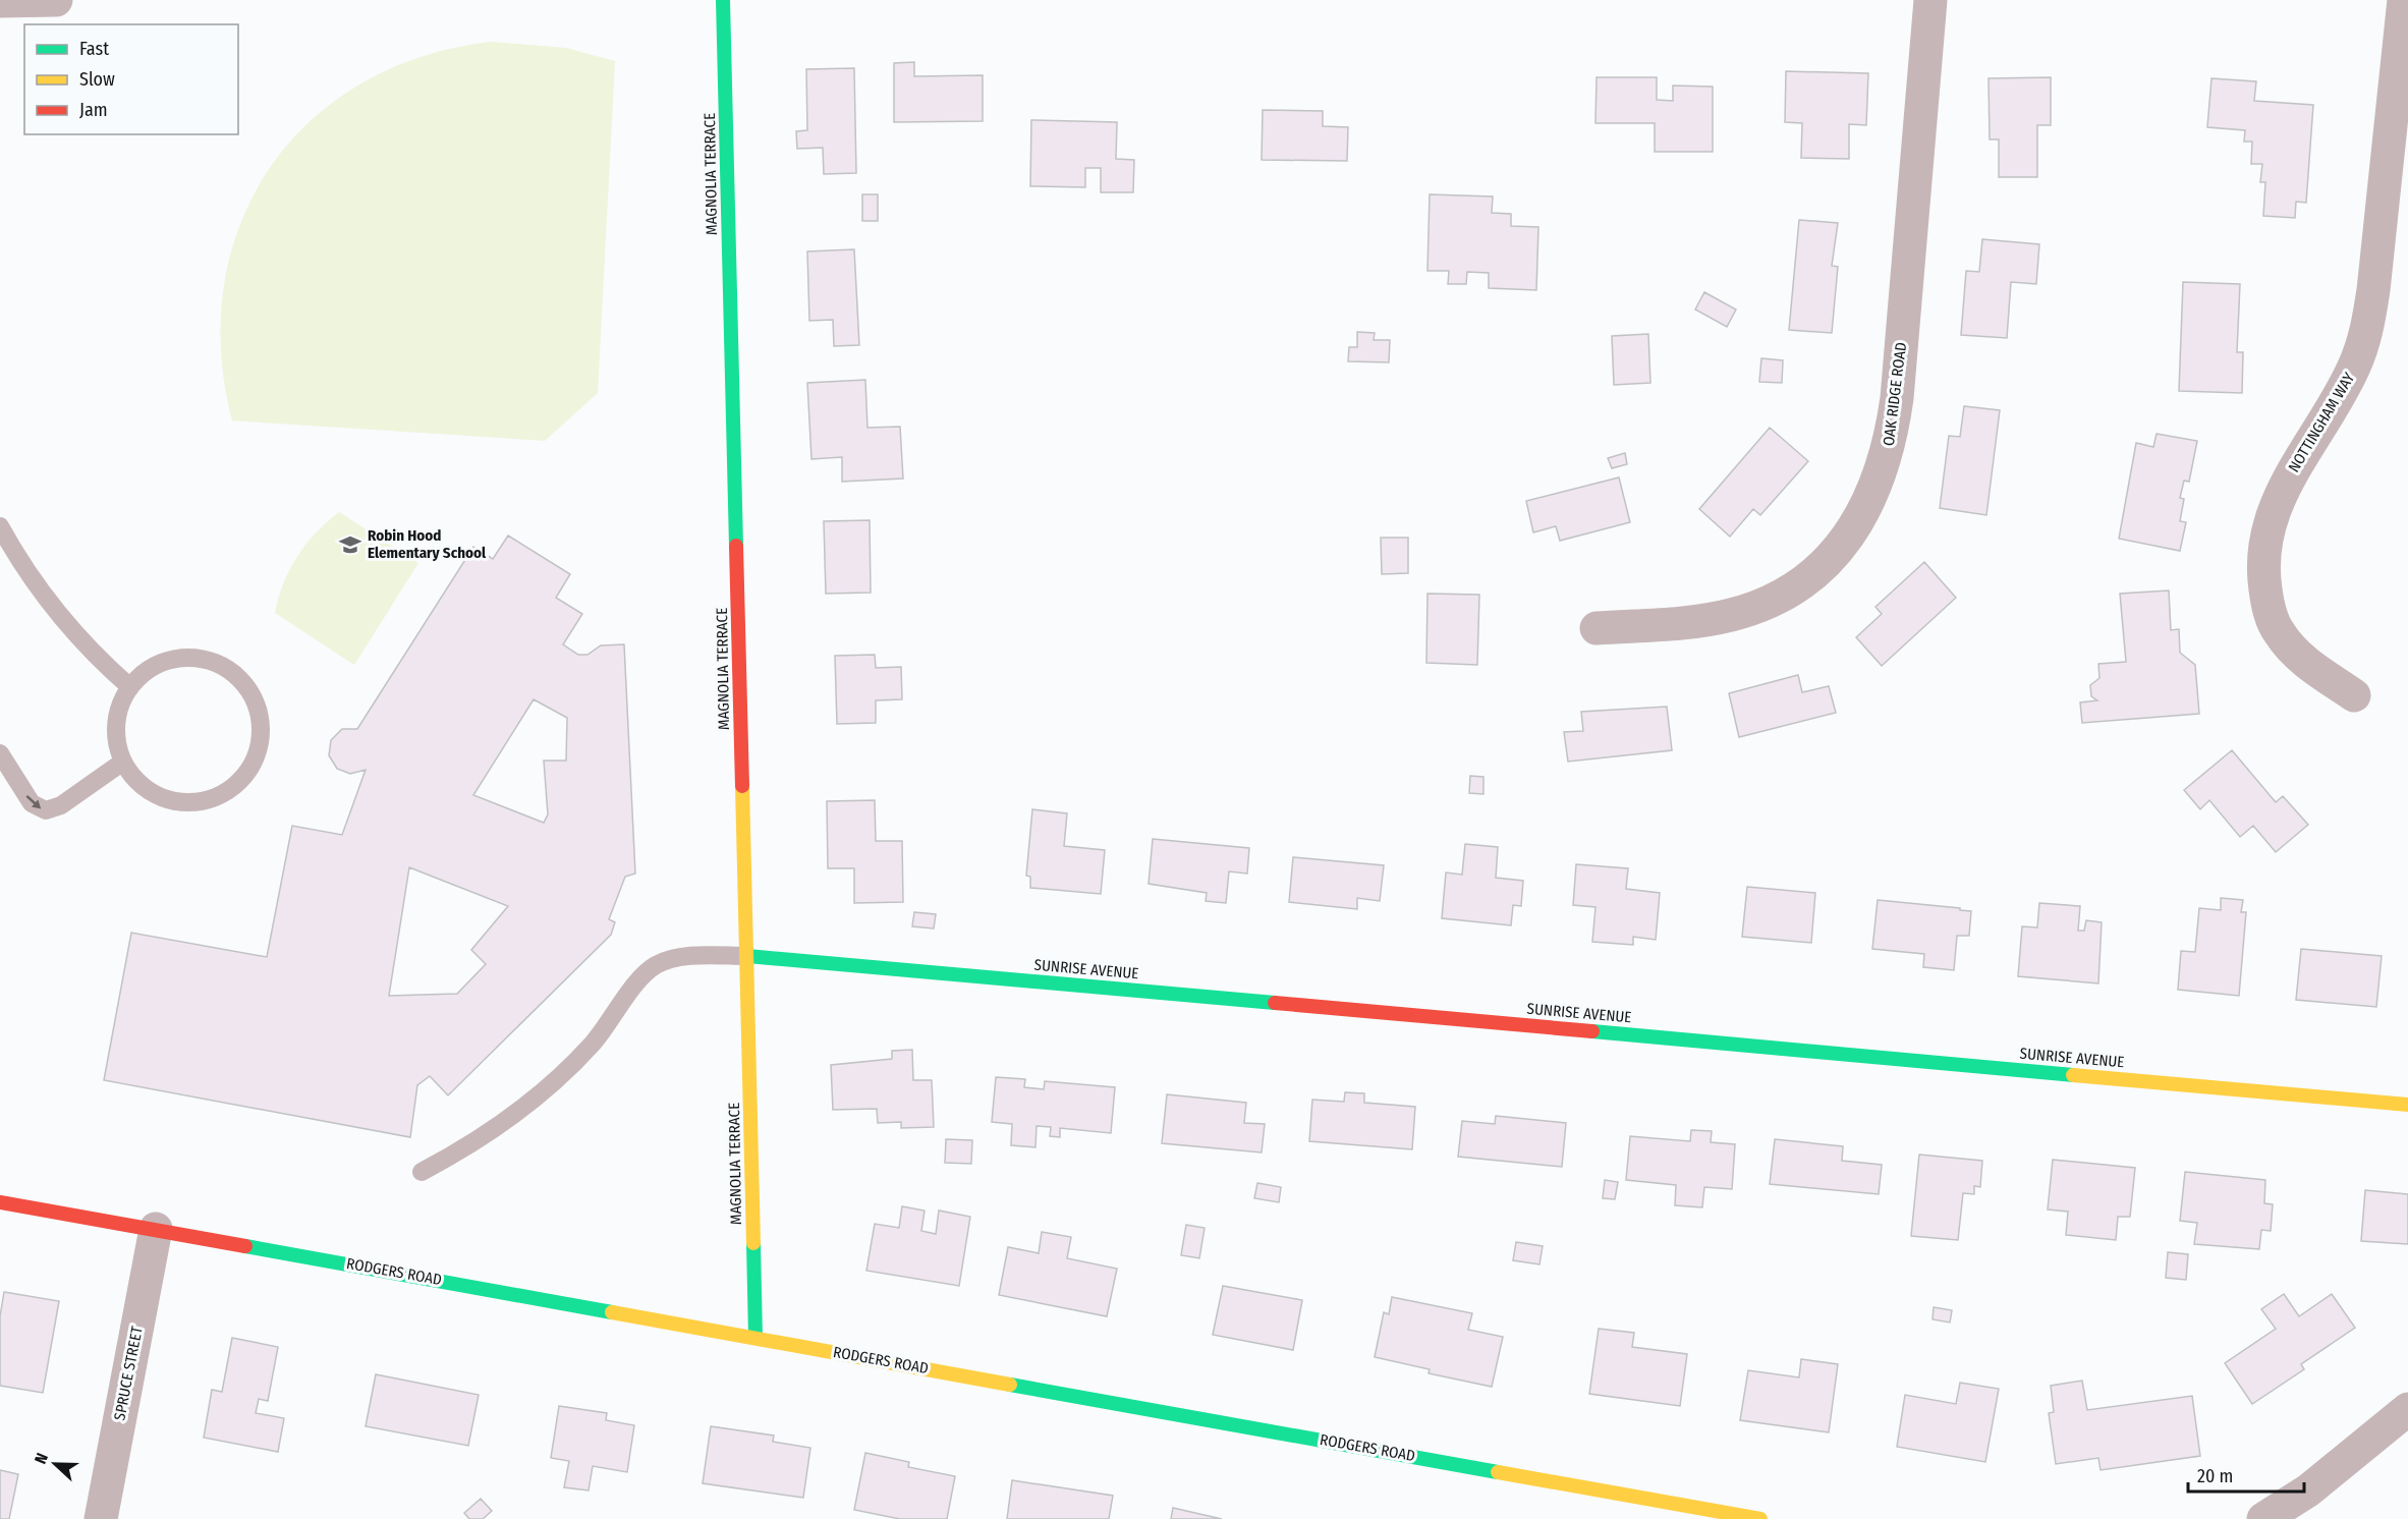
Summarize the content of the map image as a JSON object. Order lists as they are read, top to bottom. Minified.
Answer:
{"streets":{"street":["MAGNOLIA TERRACE","OAK RIDGE ROAD","NOTTINGHAM WAY","SUNRISE AVENUE","RODGERS ROAD","SPRUCE STREET"]},"crossings":[["MAGNOLIA TERRACE","SUNRISE AVENUE"],["MAGNOLIA TERRACE","RODGERS ROAD"],["RODGERS ROAD","SPRUCE STREET"]],"places":{"school or university":["Robin Hood Elementary School"]},"legend":["Fast","Slow","Jam"],"scale_bar":"20 m","north":"left"}
